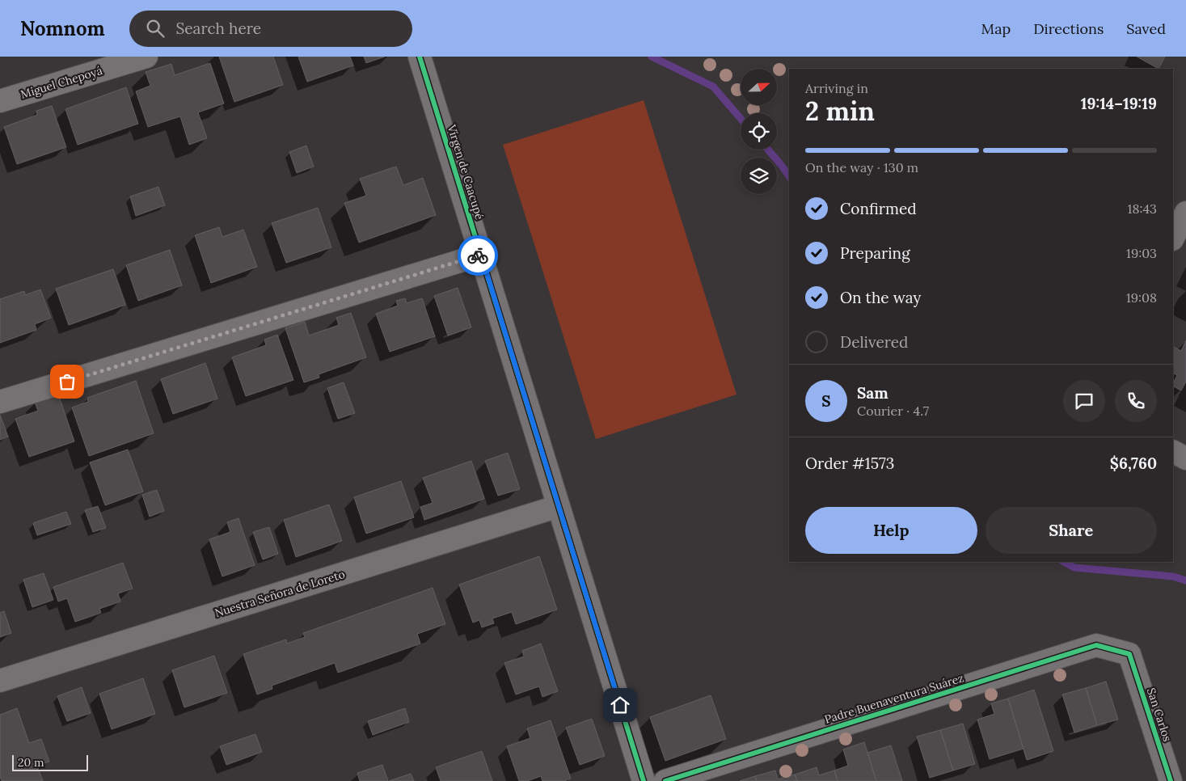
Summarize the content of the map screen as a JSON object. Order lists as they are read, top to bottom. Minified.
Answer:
{"streets":{"street":["Miguel Chepoyá","Vírgen de Caacupé","Nuestra Señora de Loreto","Padre Buenaventura Suárez","San Carlos"]},"crossings":[["Vírgen de Caacupé","Nuestra Señora de Loreto"],["Padre Buenaventura Suárez","San Carlos"]],"scale_bar":"20 m","north":"right","page":{"header":"Nomnom","search":"Search here","nav":["Map","Directions","Saved"],"heading":["2 min","Arriving in","19:14–19:19"],"panel":["Sam","Courier · 4.7","Order #1573","$6,760"],"bar":"On the way · 130 m","list":[["Confirmed","18:43"],["Preparing","19:03"],["On the way","19:08"],"Delivered"],"round":"S","buttons":["Help","Share"],"scale":"20 m"}}
